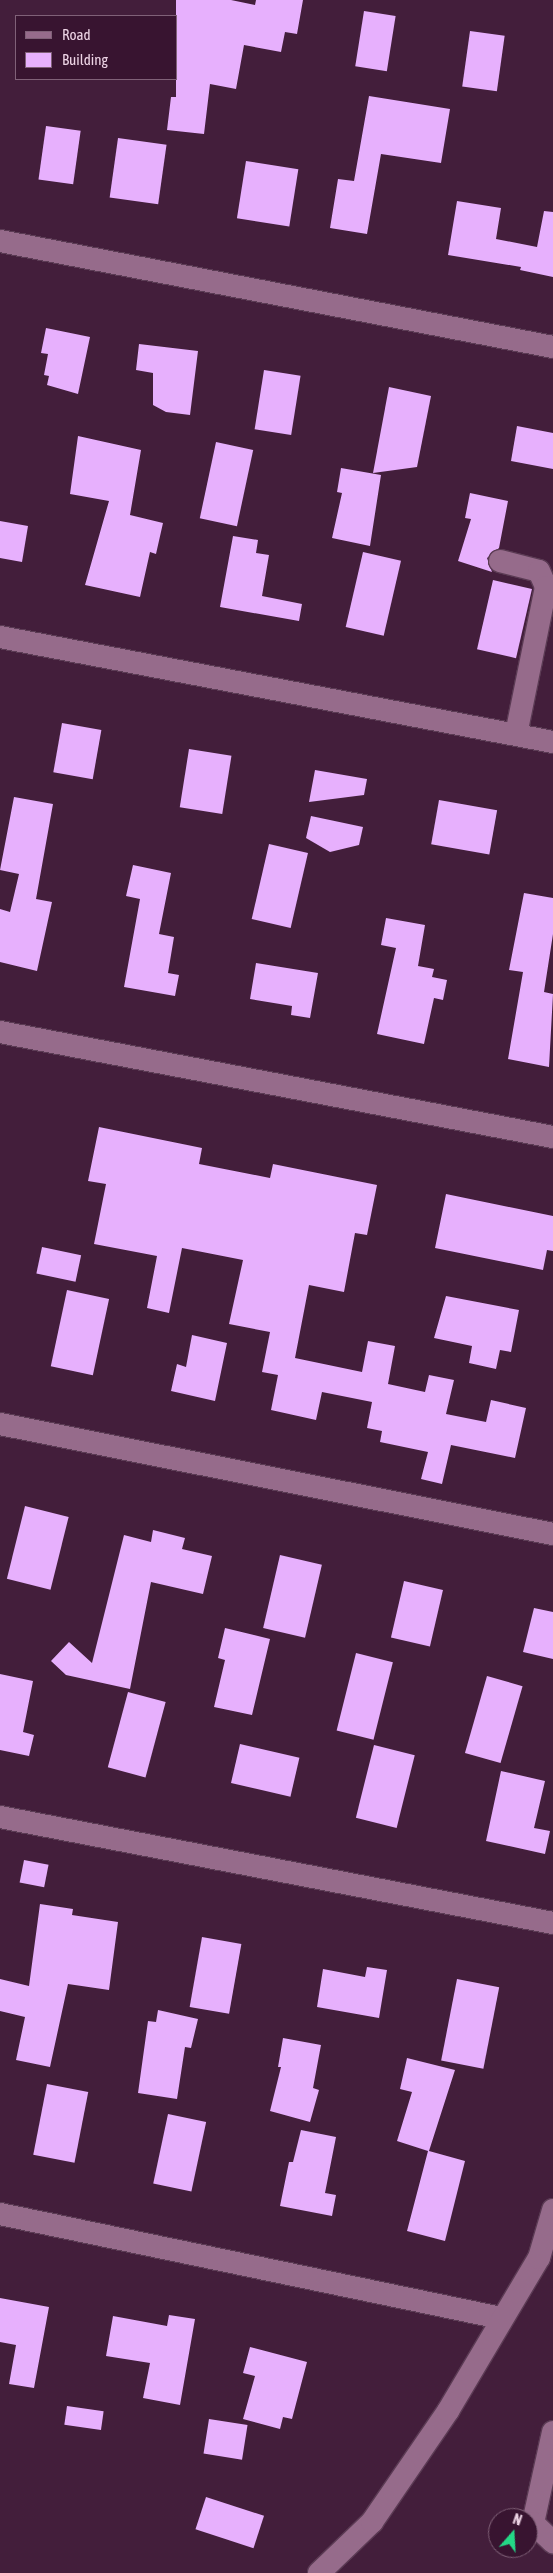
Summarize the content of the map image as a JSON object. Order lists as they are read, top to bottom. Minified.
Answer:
{"legend":["Road","Building"],"north":"top"}
